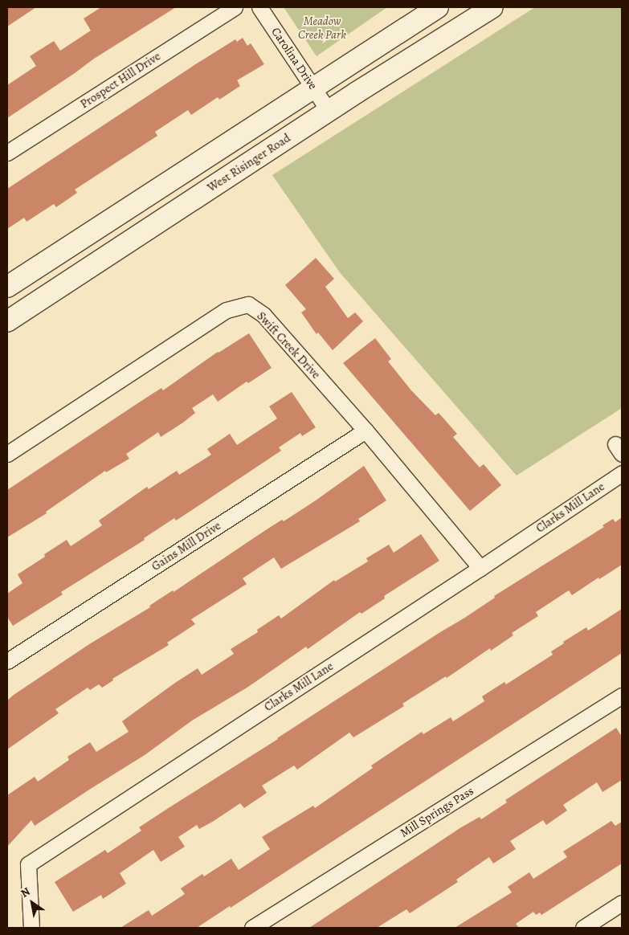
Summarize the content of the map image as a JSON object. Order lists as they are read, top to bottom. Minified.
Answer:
{"streets":{"main road":["West Risinger Road"],"street":["Carolina Drive","Prospect Hill Drive","Swift Creek Drive","Clarks Mill Lane","Gains Mill Drive","Mill Springs Pass"]},"crossings":[["Carolina Drive","West Risinger Road"],["Swift Creek Drive","Clarks Mill Lane"],["Swift Creek Drive","Gains Mill Drive"]],"parks":["Meadow Creek Park"],"north":"top left"}
